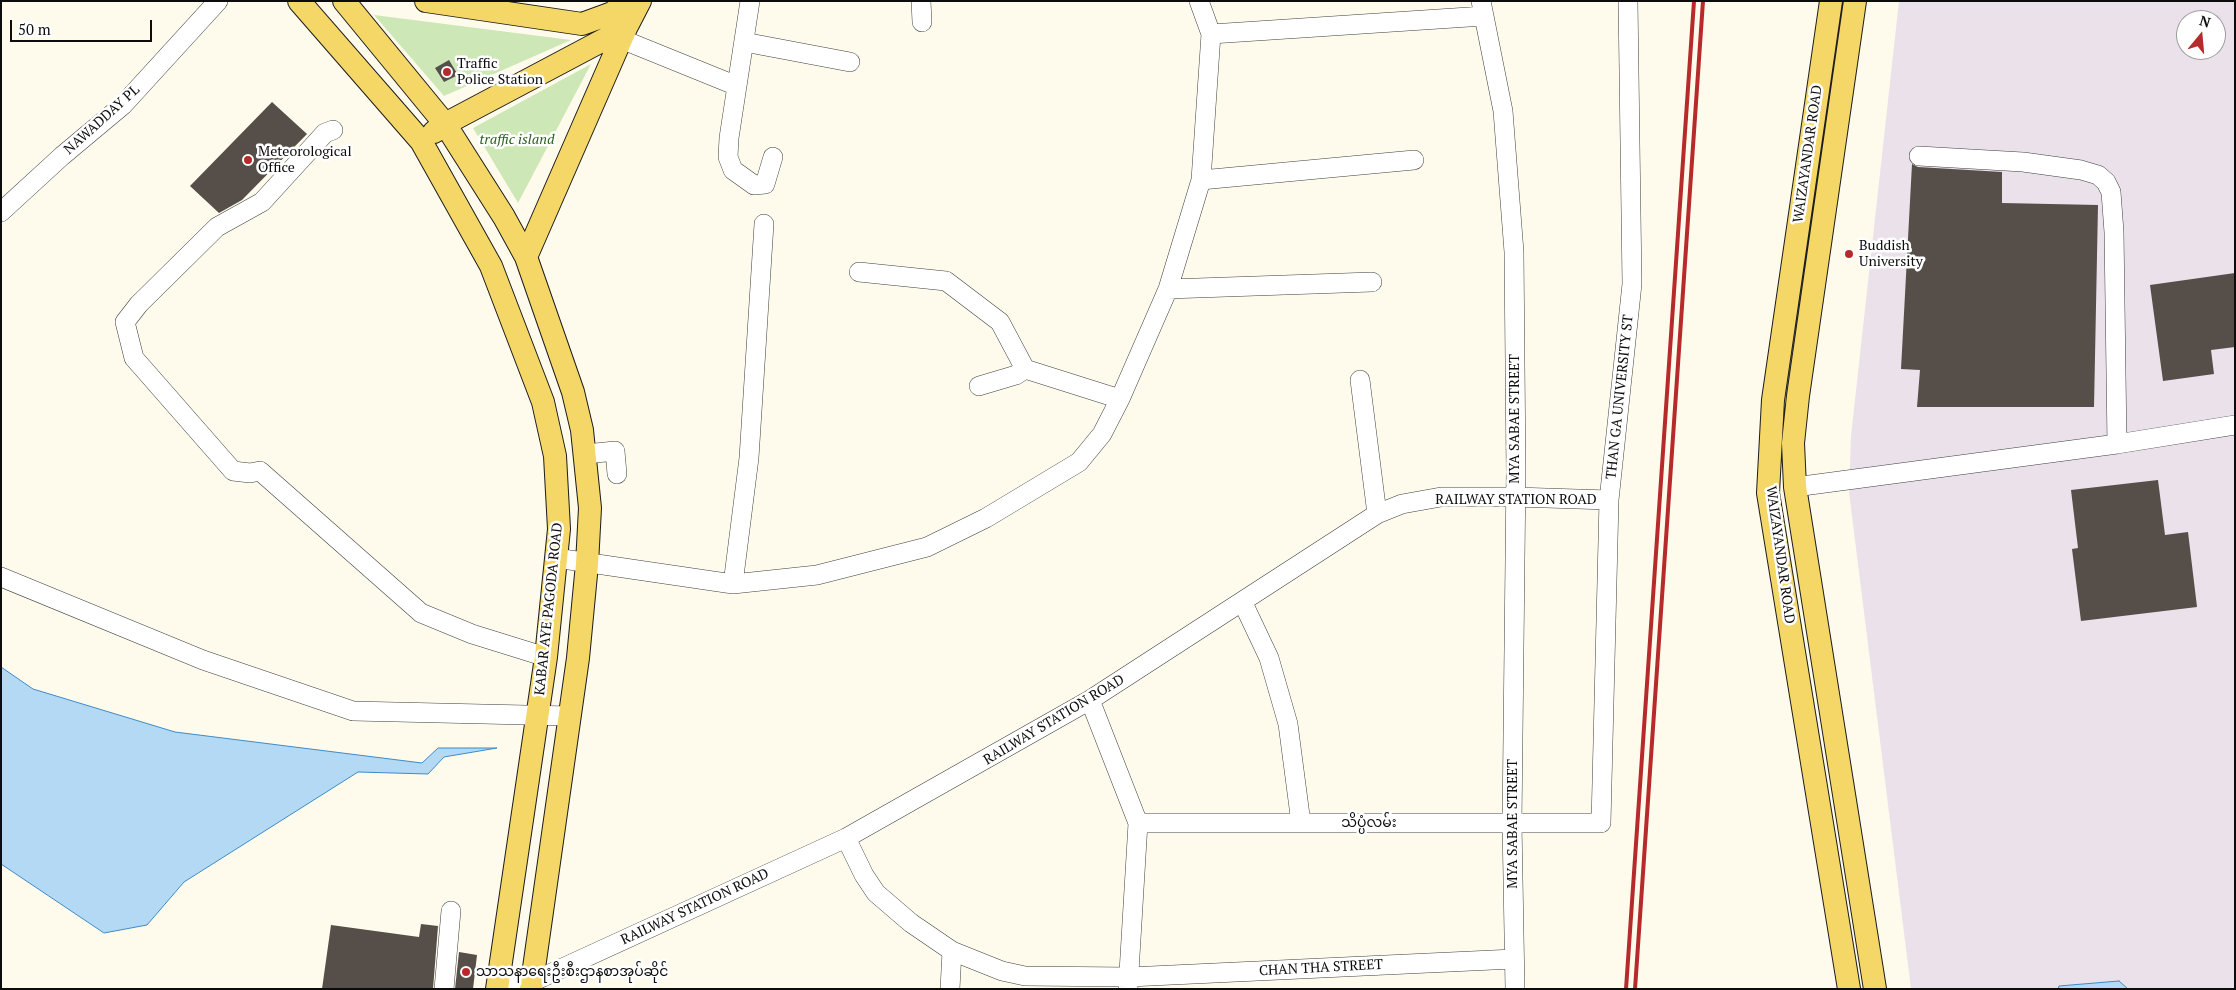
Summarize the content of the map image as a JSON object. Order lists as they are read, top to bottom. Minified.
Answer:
{"streets":{"main road":["WAIZAYANDAR ROAD","KABAR AYE PAGODA ROAD"],"street":["NAWADDAY PL","THAN GA UNIVERSITY ST","MYA SABAE STREET","RAILWAY STATION ROAD","သိပ္ပံလမ်း","CHAN THA STREET"]},"crossings":[["THAN GA UNIVERSITY ST","RAILWAY STATION ROAD"],["THAN GA UNIVERSITY ST","သိပ္ပံလမ်း"],["MYA SABAE STREET","RAILWAY STATION ROAD"],["MYA SABAE STREET","သိပ္ပံလမ်း"],["MYA SABAE STREET","CHAN THA STREET"],["RAILWAY STATION ROAD","CHAN THA STREET"]],"parks":["traffic island"],"places":["Traffic Police Station","Meteorological Office","Buddish University","သာသနာရေးဦးစီးဌာနစာအုပ်ဆိုင်"],"scale_bar":"50 m","north":"top"}
